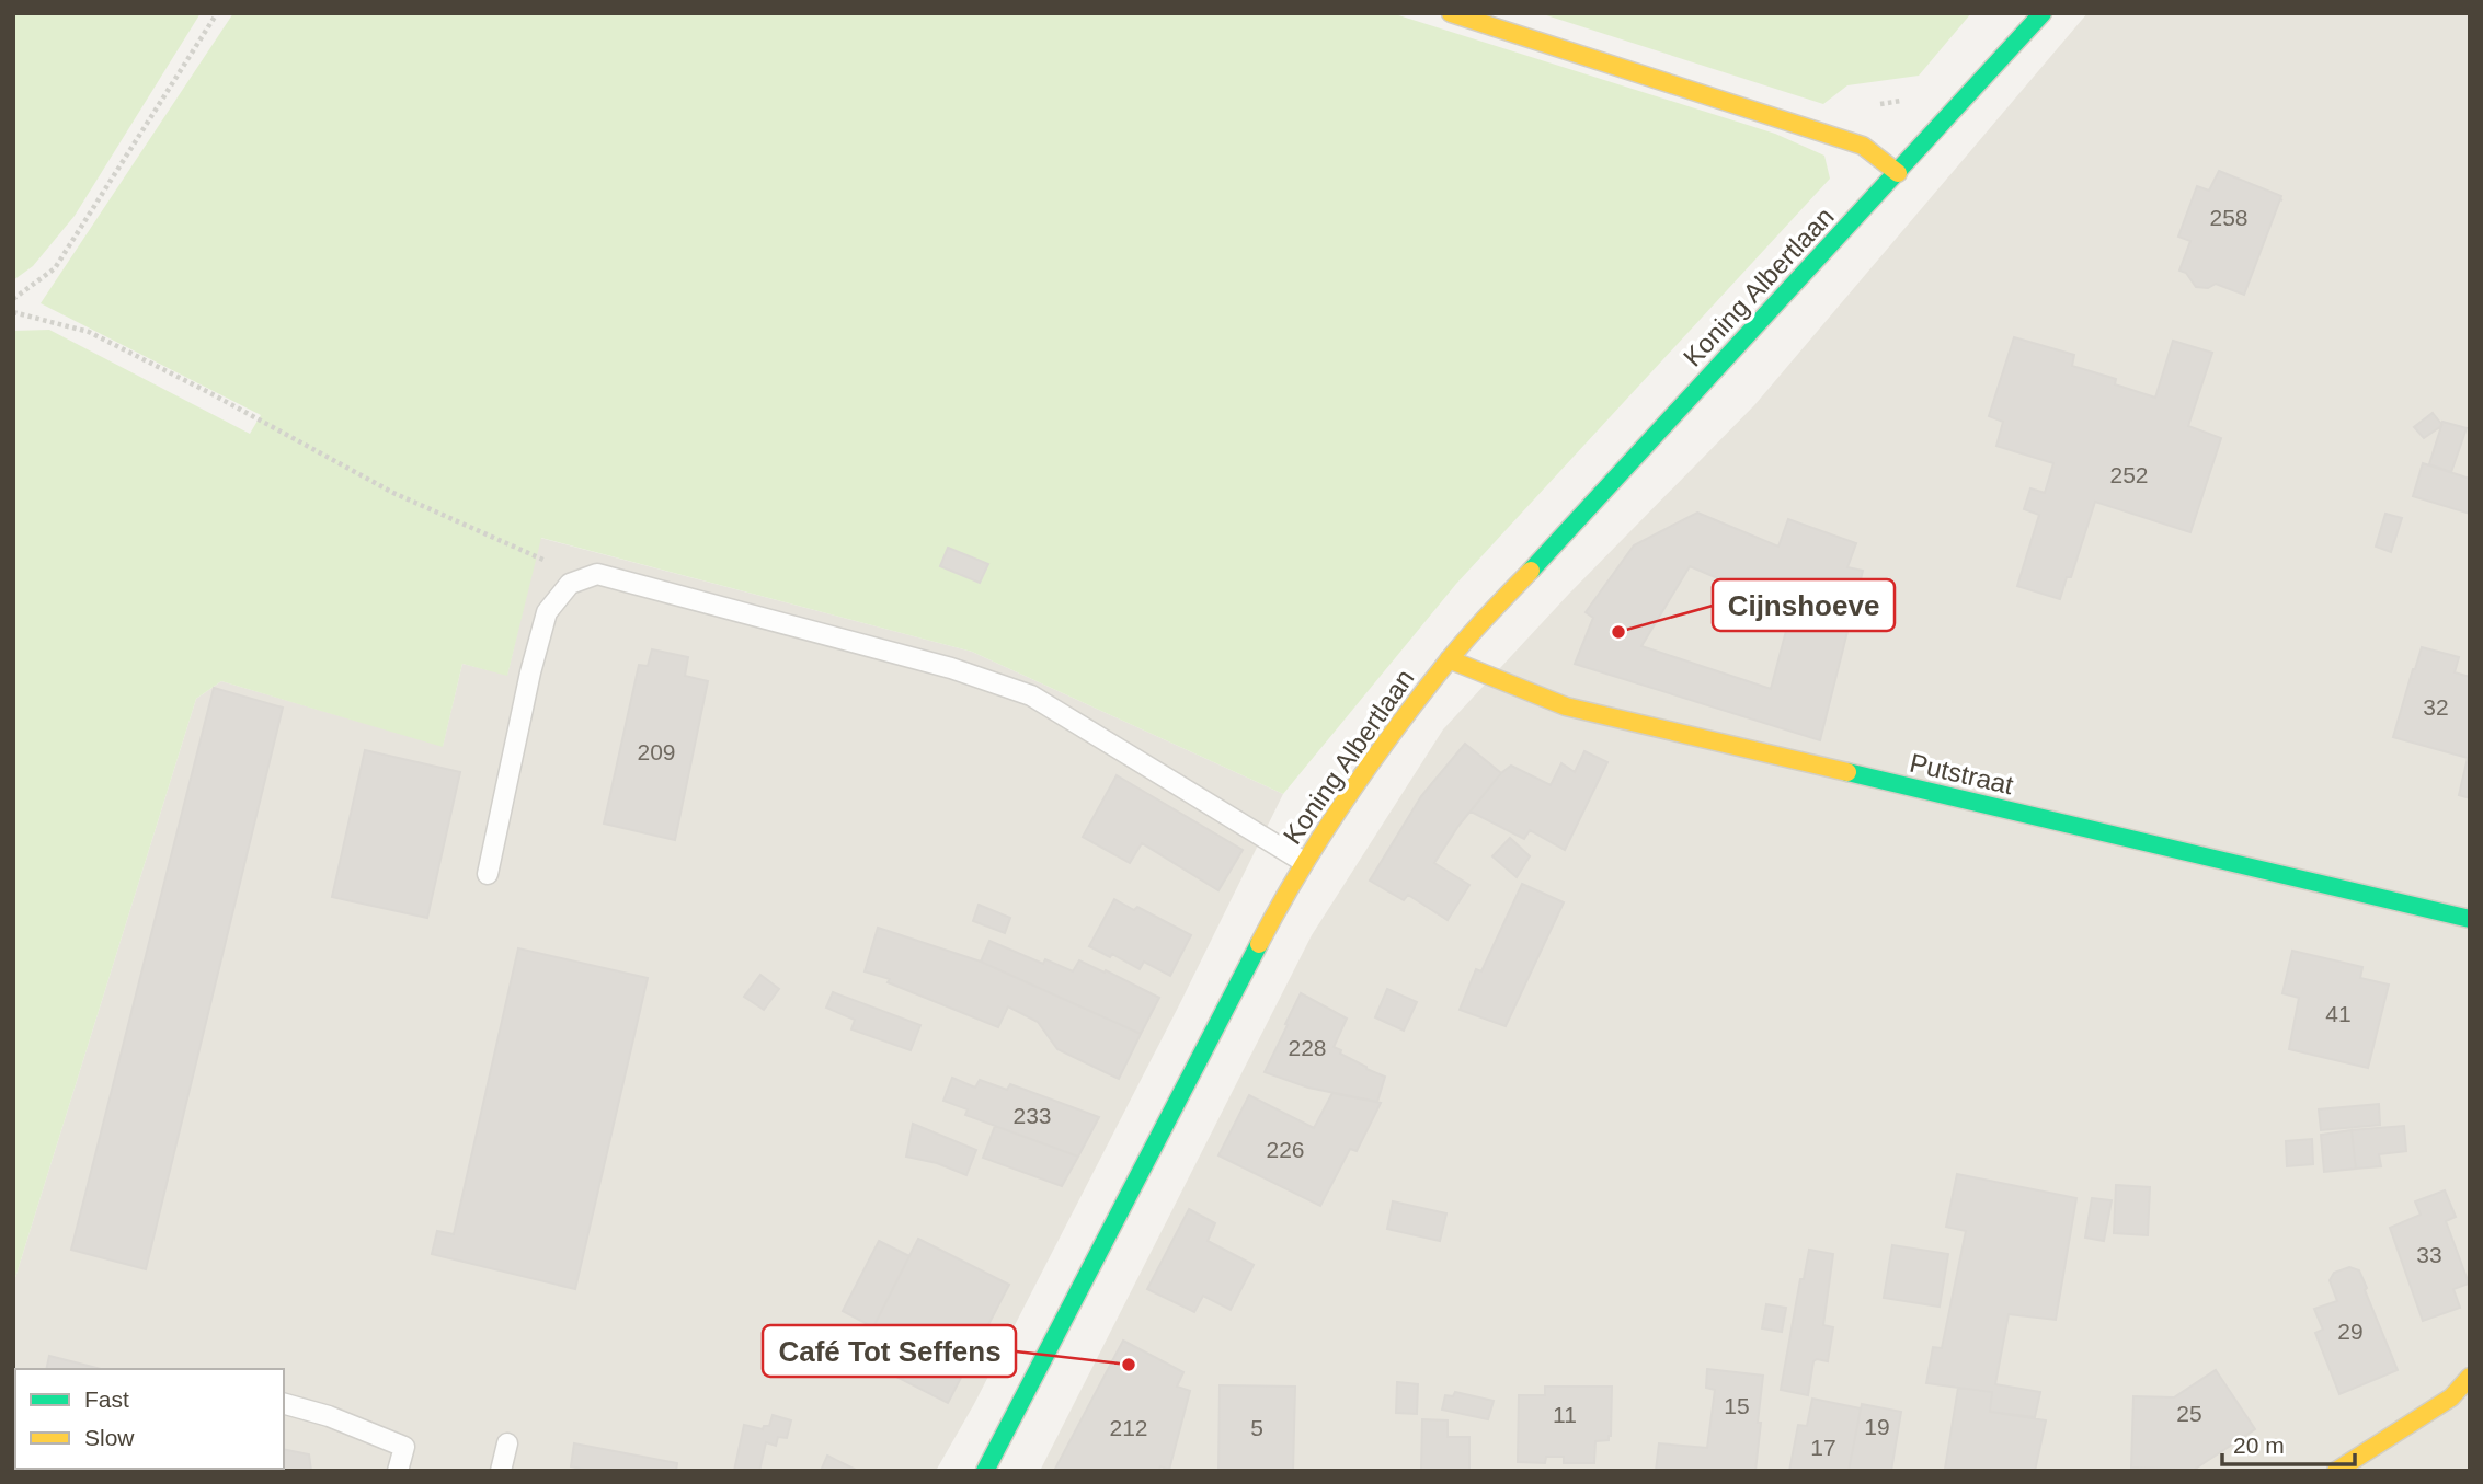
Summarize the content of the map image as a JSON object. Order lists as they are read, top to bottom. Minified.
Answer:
{"streets":{"street":["Koning Albertlaan","Putstraat"]},"crossings":[["Koning Albertlaan","Putstraat"]],"places":["Cijnshoeve","Café Tot Seffens"],"house_numbers":["258","252","32","209","41","228","233","226","33","29","15","25","11","19","212","5","17"],"legend":["Fast","Slow"],"scale_bar":"20 m"}
